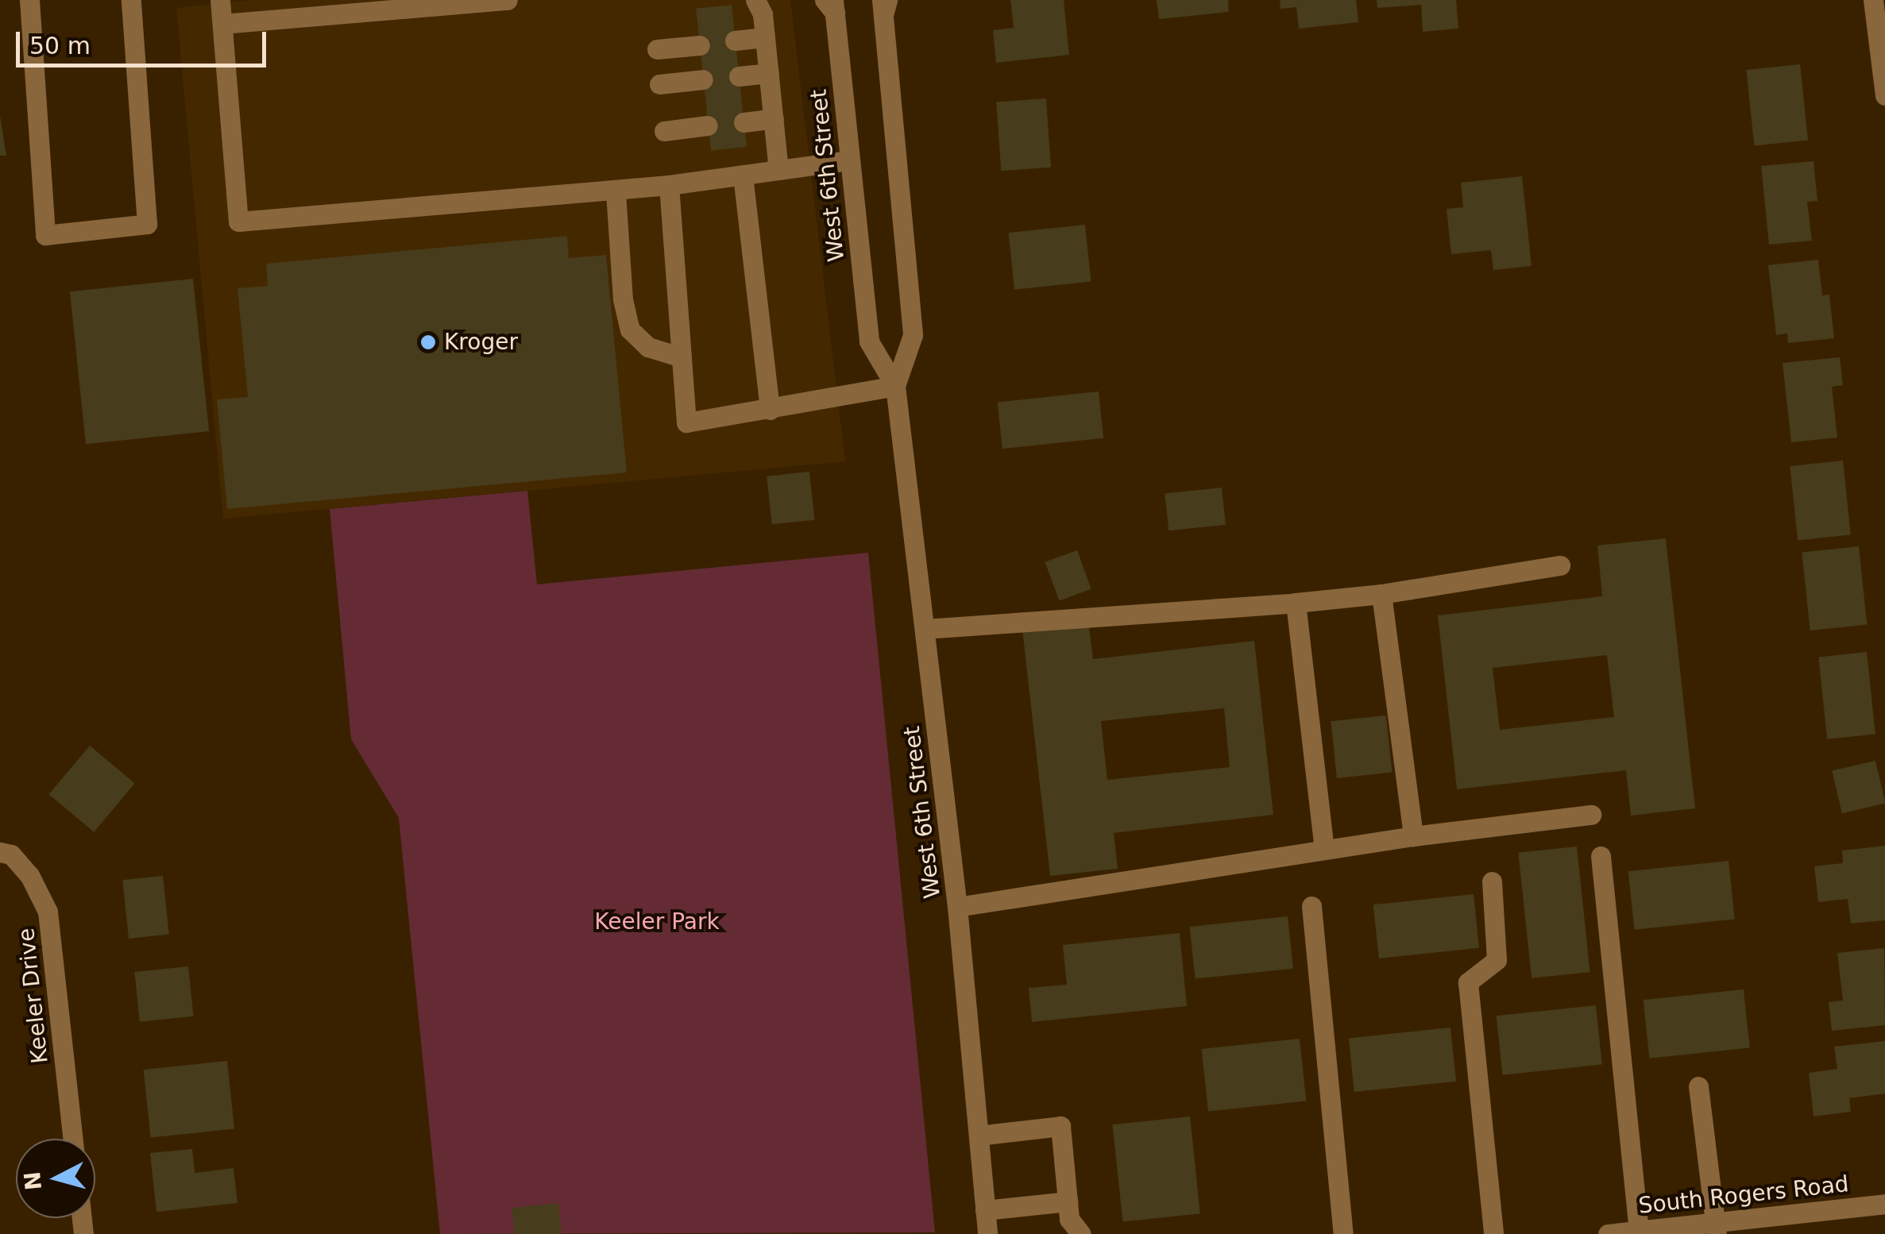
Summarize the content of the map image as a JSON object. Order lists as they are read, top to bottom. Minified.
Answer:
{"streets":{"street":["West 6th Street","Keeler Drive","South Rogers Road"]},"parks":["Keeler Park"],"places":["Kroger"],"scale_bar":"50 m","north":"left"}
